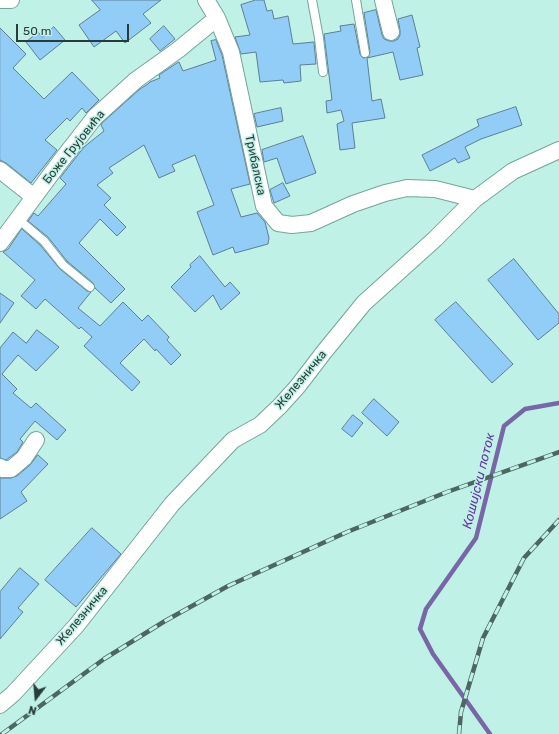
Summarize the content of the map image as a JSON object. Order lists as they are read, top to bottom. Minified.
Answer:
{"streets":{"street":["Боже Грујовића","Трибалска","Железничка"]},"crossings":[["Боже Грујовића","Трибалска"],["Трибалска","Железничка"]],"water":["Кошијски поток"],"scale_bar":"50 m","north":"bottom"}
